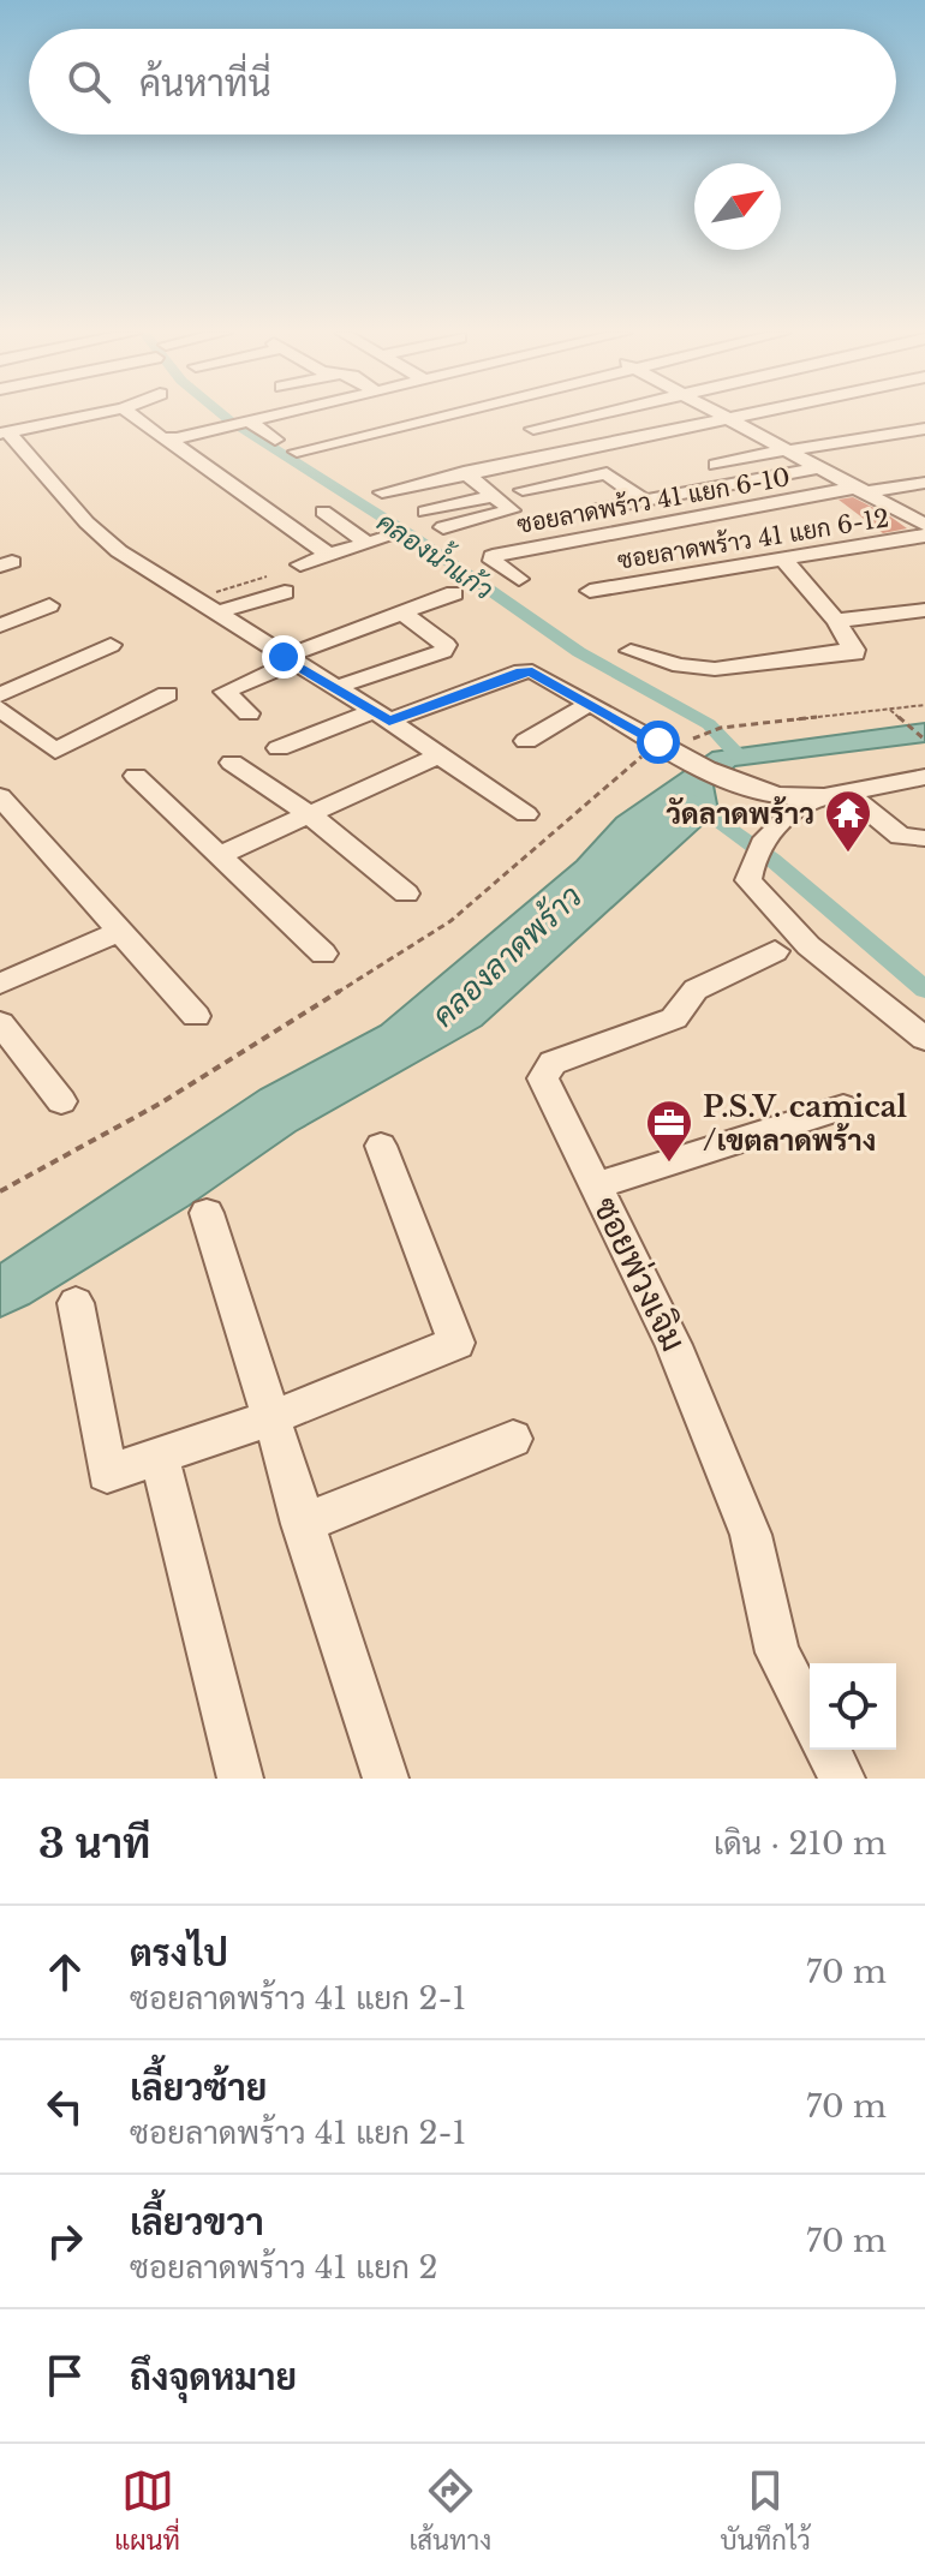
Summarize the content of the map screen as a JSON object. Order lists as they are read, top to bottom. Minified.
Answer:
{"streets":{"street":["ซอยลาดพร้าว 41 แยก 6-10","ซอยลาดพร้าว 41 แยก 6-12","ซอยพ่วงเจิม"]},"water":["คลองน้ำแก้ว","คลองลาดพร้าว"],"places":{"temple":["วัดลาดพร้าว"],"office":["P.S.V. camical /เขตลาดพร้าง"]},"north":"top right","page":{"search":"ค้นหาที่นี่","heading":["3 นาที","เดิน · 210 m"],"list":[["ตรงไป","ซอยลาดพร้าว 41 แยก 2-1","70 m"],["เลี้ยวซ้าย","ซอยลาดพร้าว 41 แยก 2-1","70 m"],["เลี้ยวขวา","ซอยลาดพร้าว 41 แยก 2","70 m"],"ถึงจุดหมาย"],"nav":["แผนที่","เส้นทาง","บันทึกไว้"]}}
